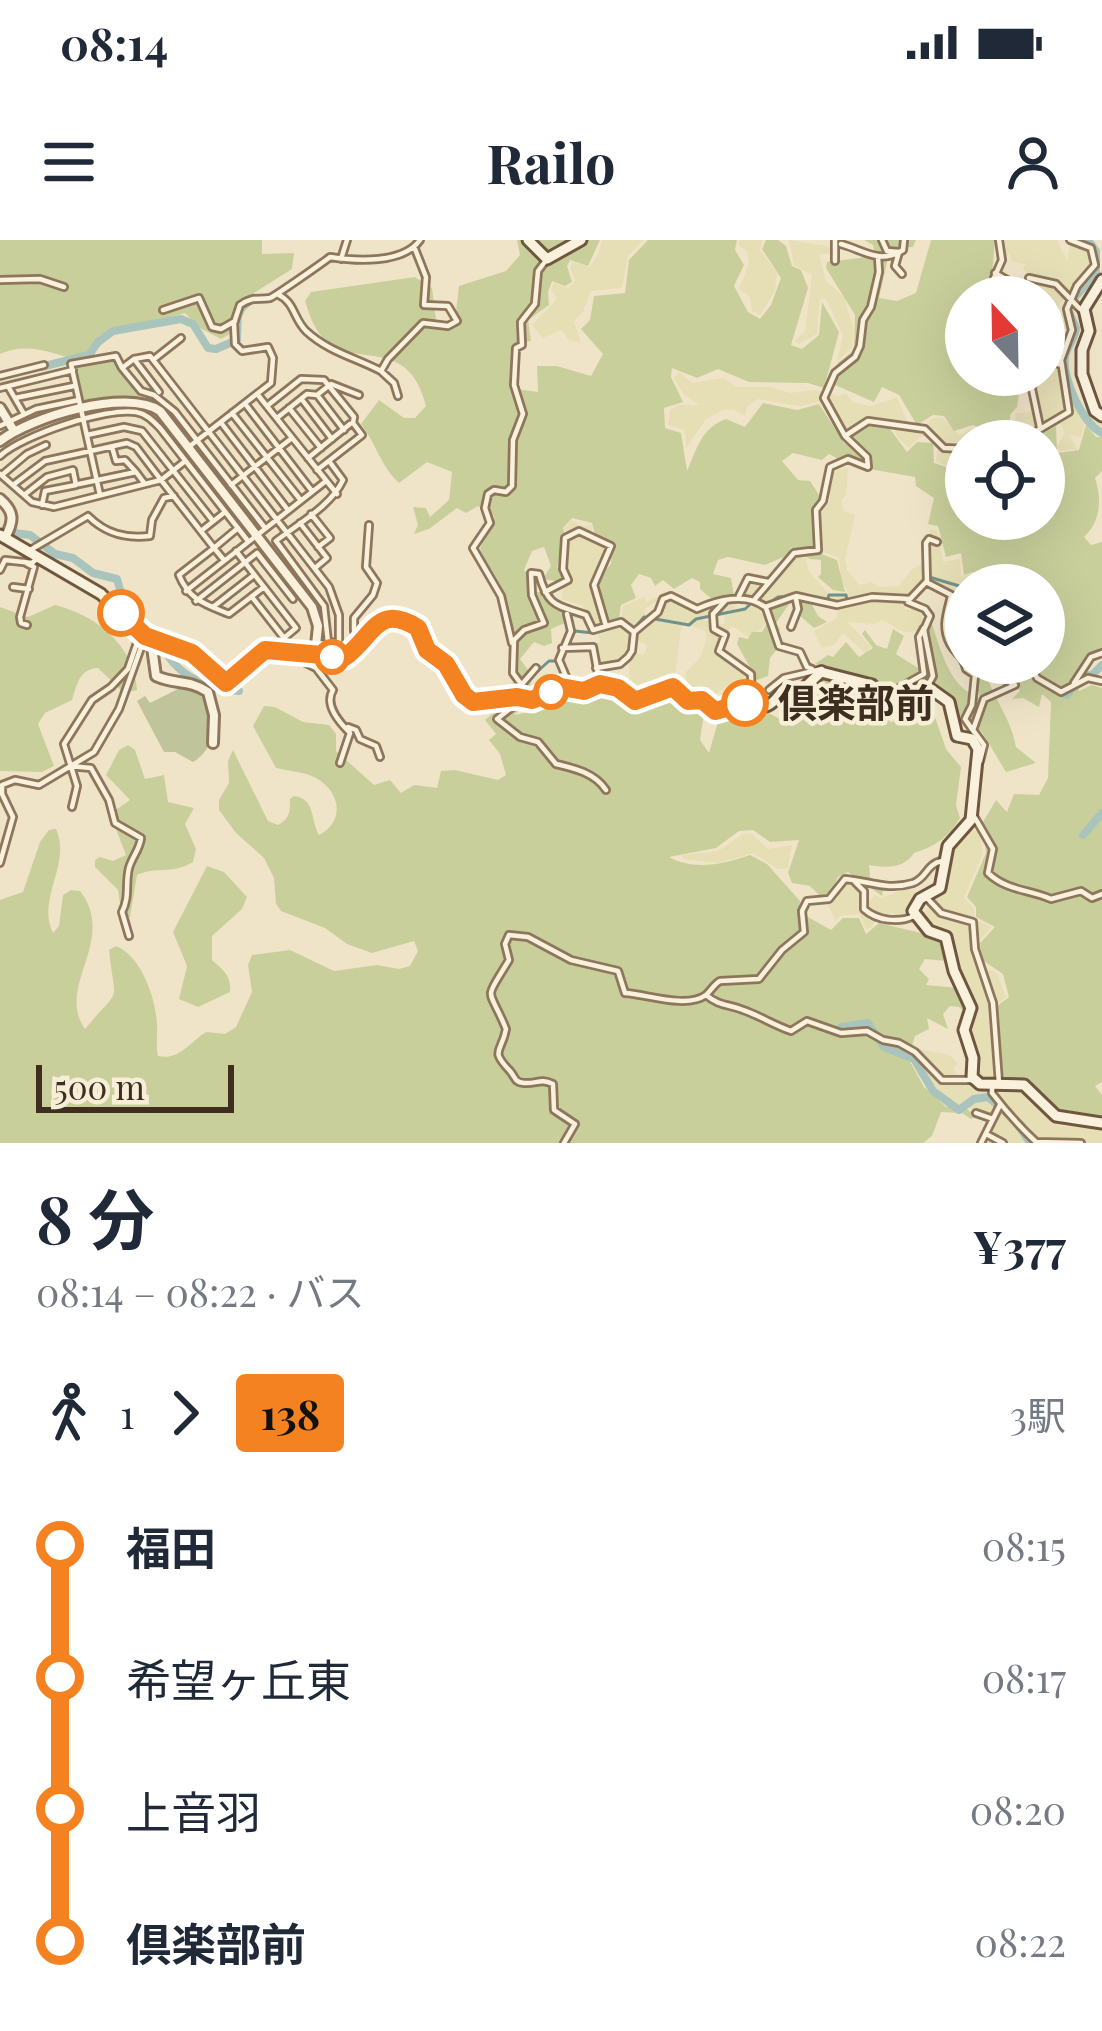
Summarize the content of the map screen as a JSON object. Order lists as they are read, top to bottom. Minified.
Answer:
{"places":["倶楽部前"],"lines":["bus line 138"],"scale_bar":"500 m","north":"top","page":{"status":"08:14","header":"Railo","scale":"500 m","heading":["8 分","08:14 – 08:22 · バス","¥377"],"legs":["1","138","3駅"],"list":[{"name":"福田","value":"08:15"},{"name":"希望ヶ丘東","value":"08:17"},{"name":"上音羽","value":"08:20"},{"name":"倶楽部前","value":"08:22"}]}}
